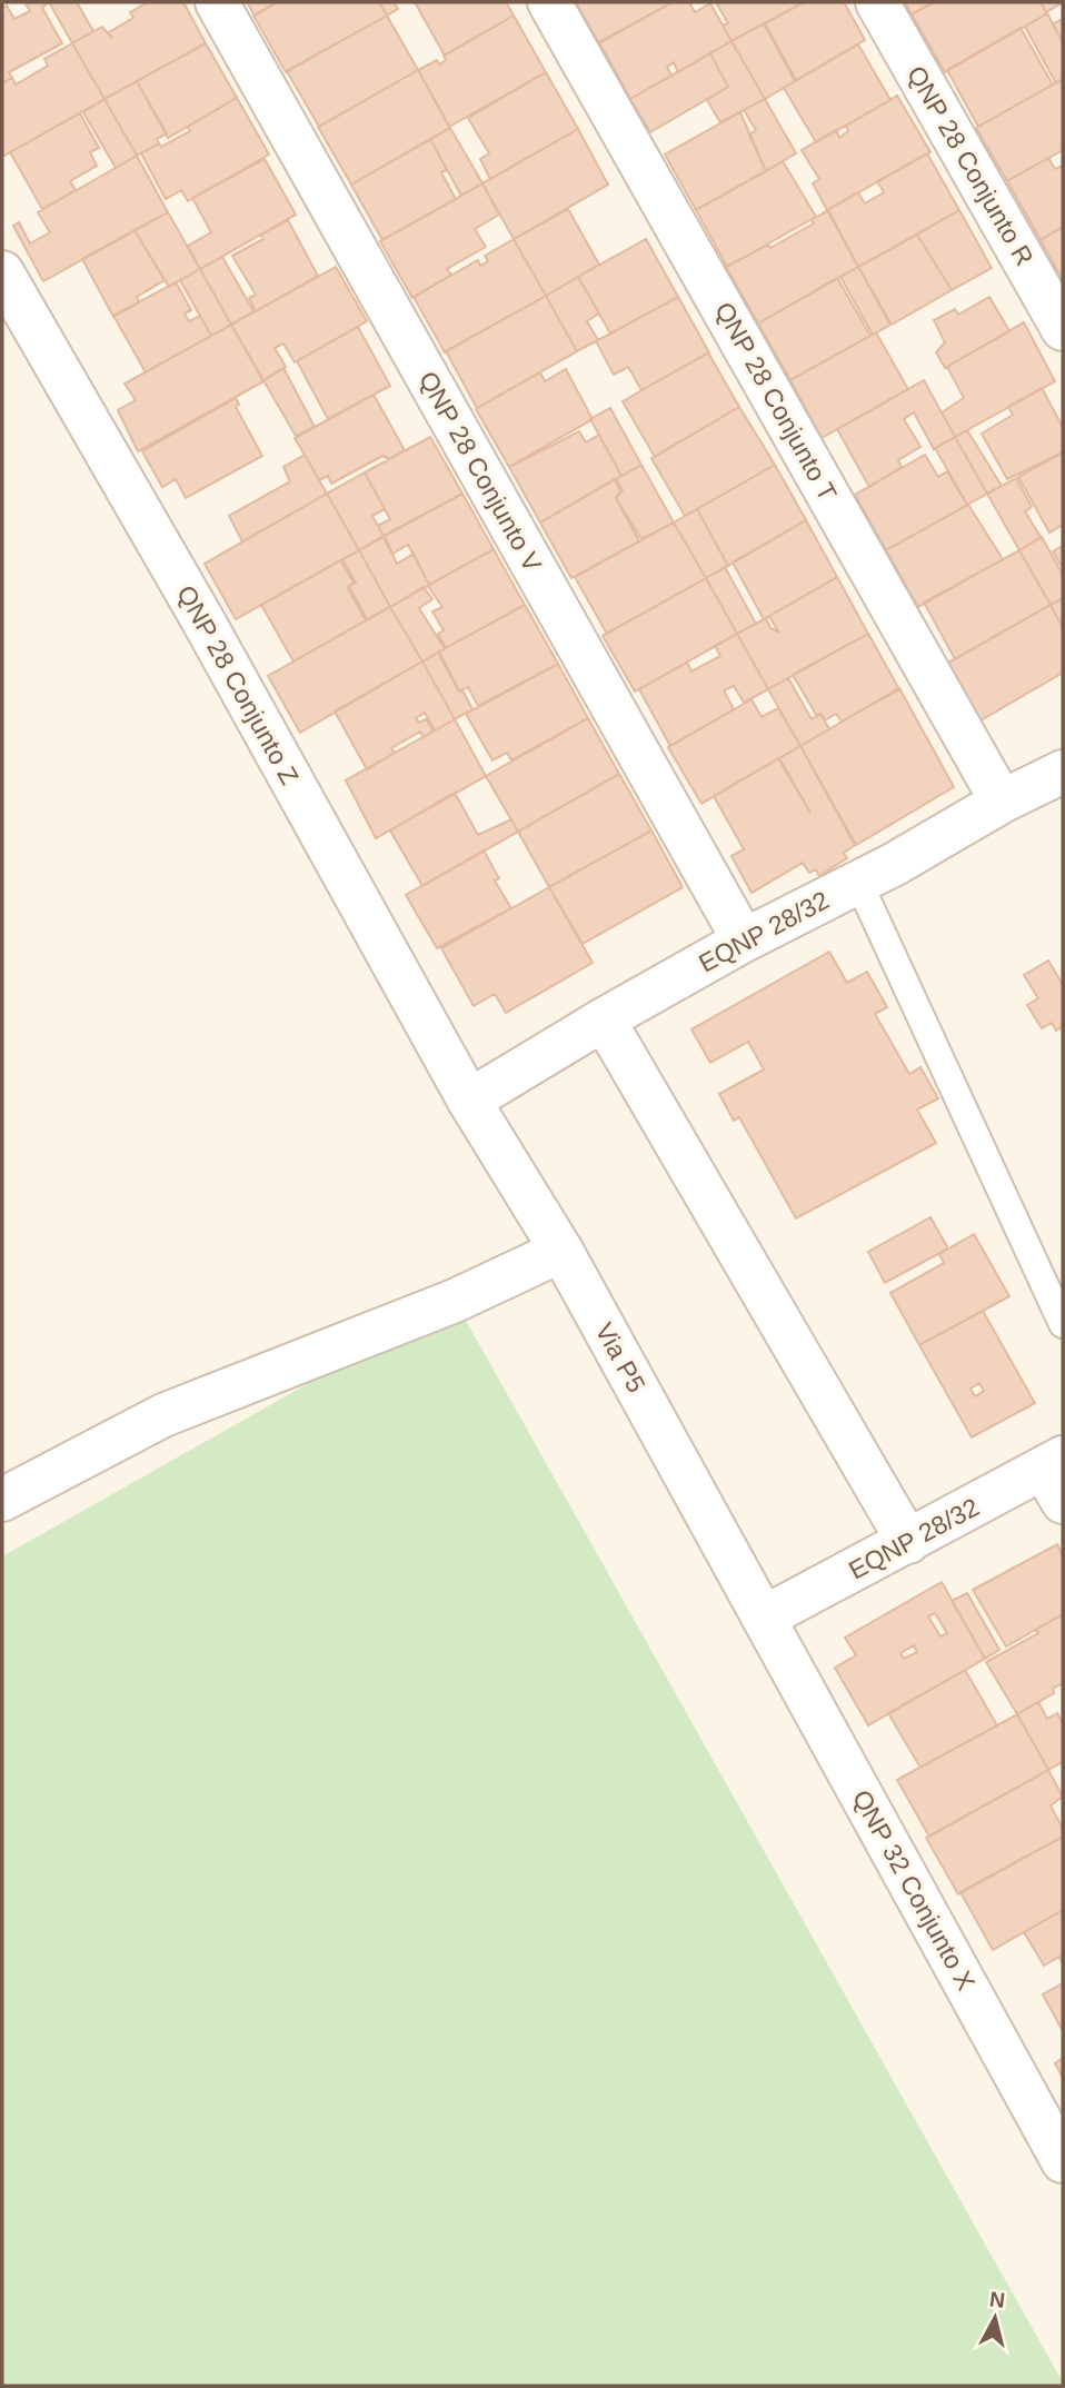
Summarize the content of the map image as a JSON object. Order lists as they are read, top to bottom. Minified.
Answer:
{"streets":{"street":["QNP 28 Conjunto R","QNP 28 Conjunto T","QNP 28 Conjunto V","QNP 28 Conjunto Z","EQNP 28/32","Via P5","QNP 32 Conjunto X"]},"crossings":[["QNP 28 Conjunto T","EQNP 28/32"],["QNP 28 Conjunto V","EQNP 28/32"],["QNP 28 Conjunto Z","EQNP 28/32"],["QNP 28 Conjunto Z","Via P5"],["EQNP 28/32","Via P5"],["EQNP 28/32","QNP 32 Conjunto X"],["Via P5","QNP 32 Conjunto X"]],"north":"top"}
